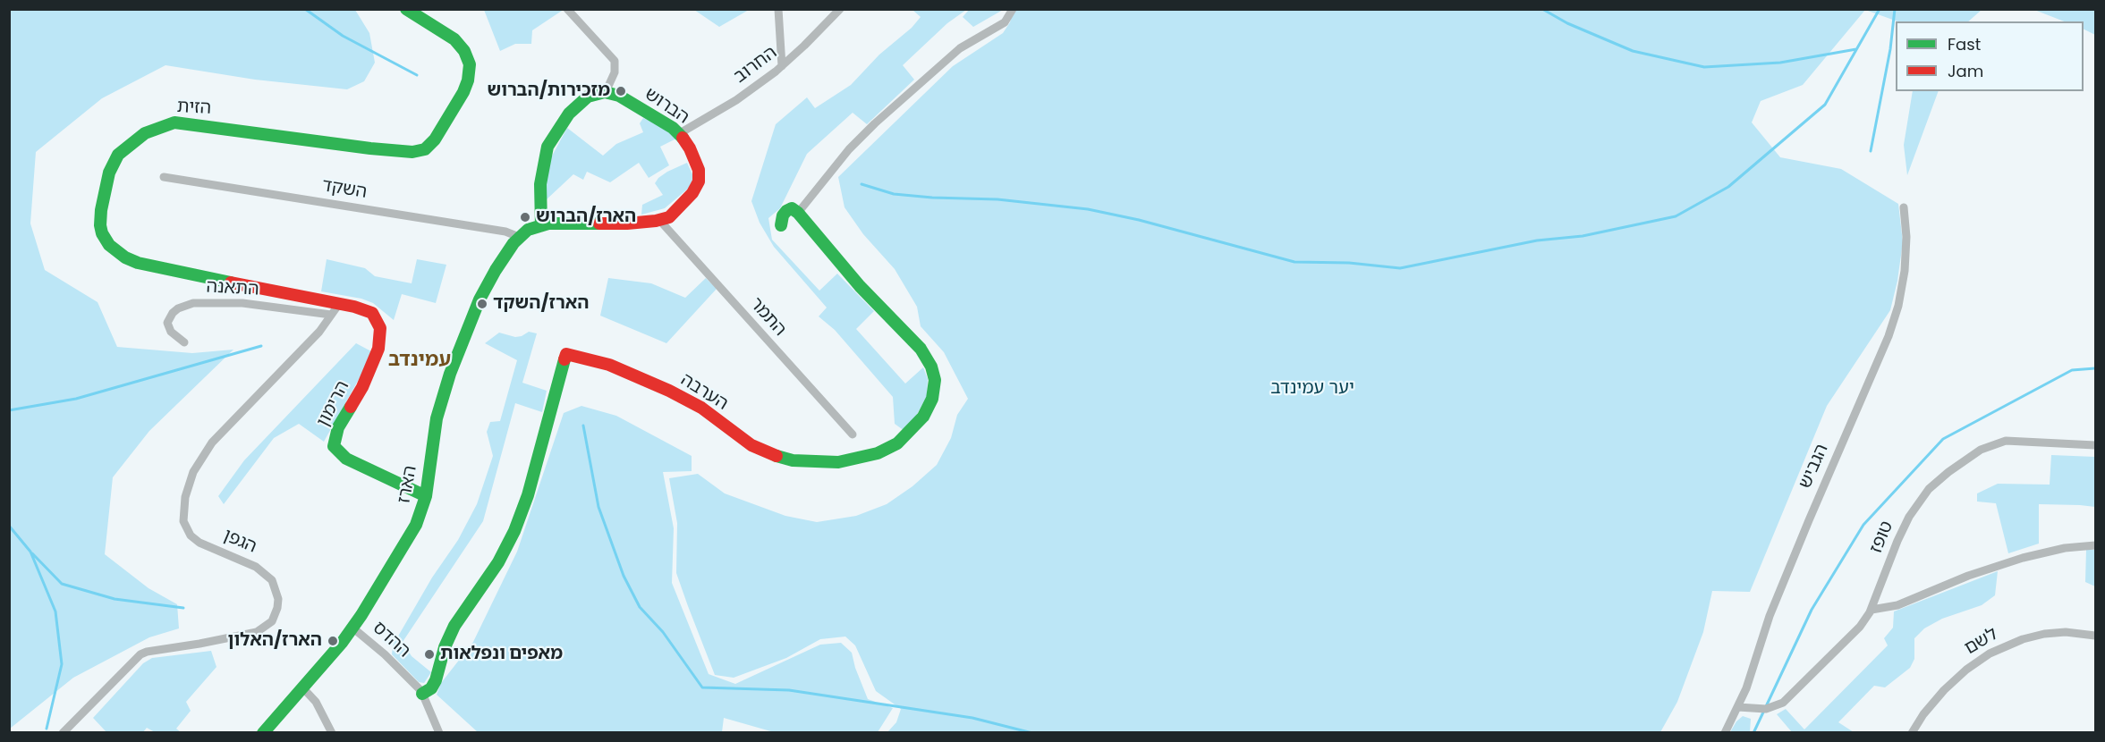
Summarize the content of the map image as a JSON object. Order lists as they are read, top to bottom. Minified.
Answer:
{"streets":{"street":["החרוב","הברוש","הזית","השקד","התאנה","התמר","הערבה","הרימון","הגביש","הארז","טופז","הגפן","ההדס","לשם"]},"crossings":[["החרוב","הברוש"],["החרוב","התמר"],["החרוב","הארז"],["הברוש","התמר"],["הברוש","הארז"],["הזית","הרימון"],["הזית","הגפן"],["השקד","הארז"],["התאנה","הגפן"],["התמר","הארז"],["הערבה","ההדס"],["הרימון","הארז"],["הרימון","הגפן"],["הגביש","טופז"],["הארז","ההדס"]],"districts":["עמינדב"],"parks":["יער עמינדב"],"places":["מזכירות/הברוש","הארז/הברוש","הארז/השקד","הארז/האלון","מאפים ונפלאות"],"legend":["Fast","Jam"]}
